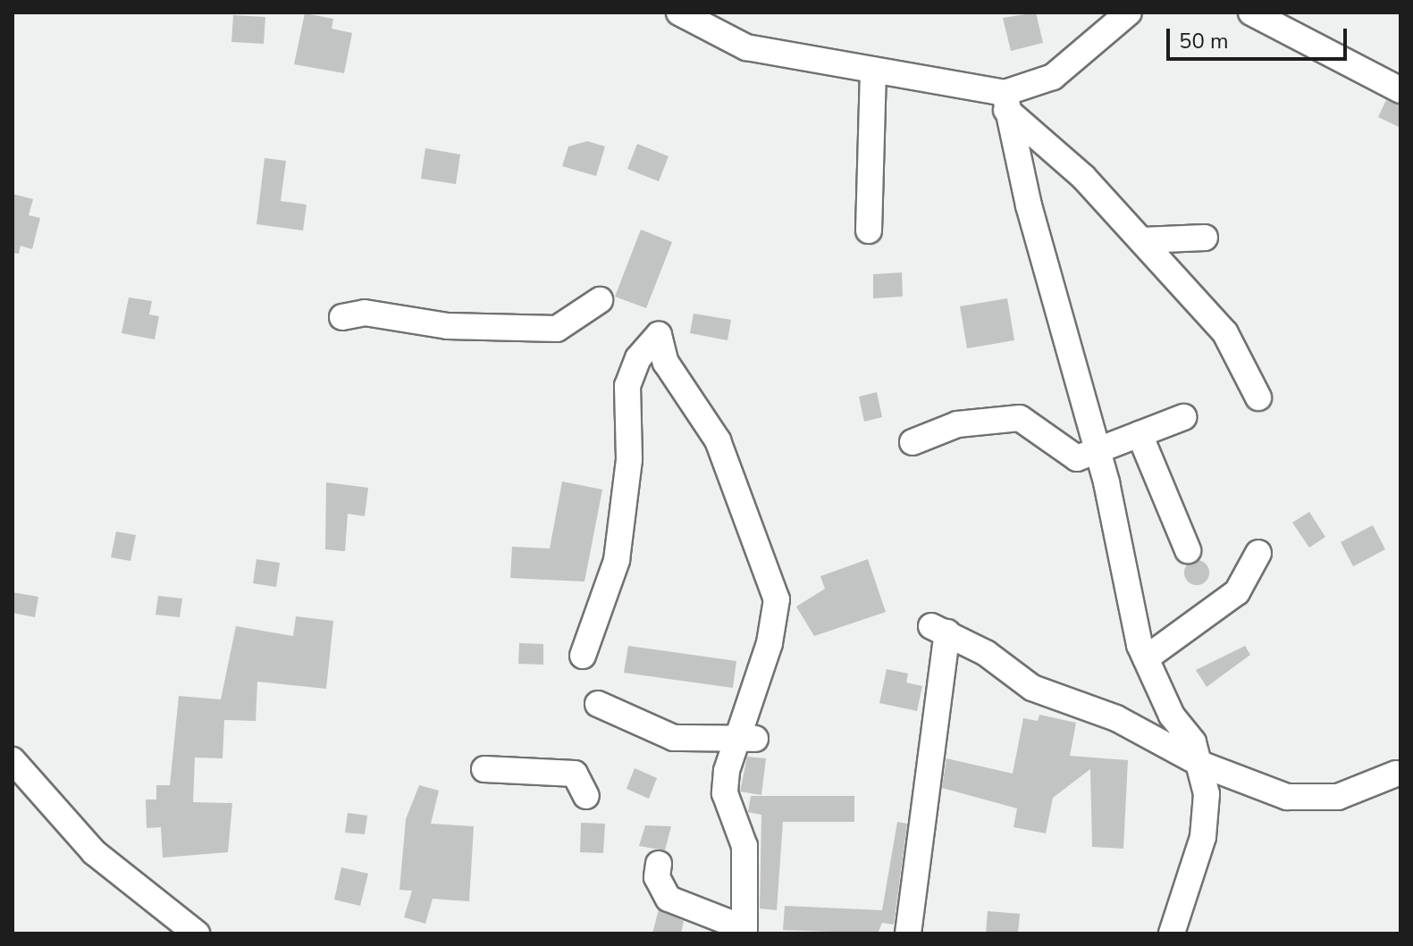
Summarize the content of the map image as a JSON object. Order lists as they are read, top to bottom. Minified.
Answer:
{"scale_bar":"50 m"}
